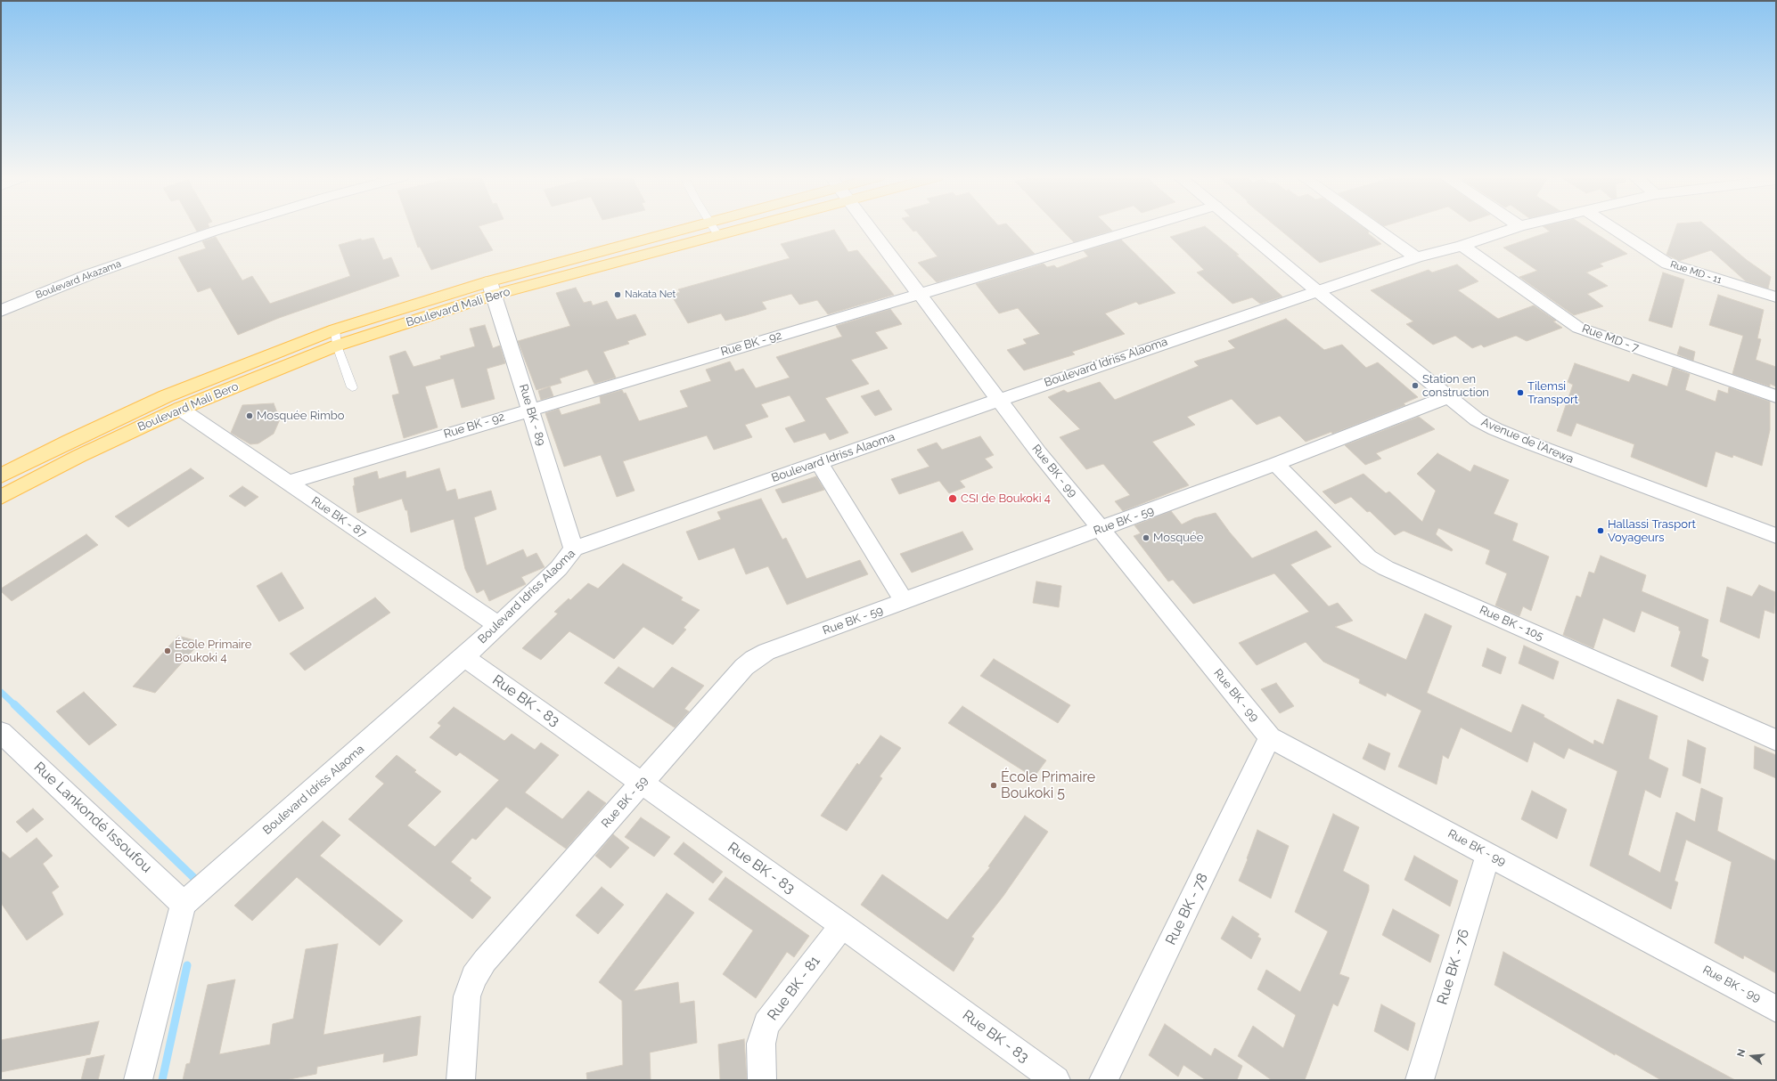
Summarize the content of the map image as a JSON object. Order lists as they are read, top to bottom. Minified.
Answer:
{"streets":{"main road":["Boulevard Mali Bero"],"street":["Rue MD - 11","Boulevard Akazama","Rue MD - 7","Rue BK - 92","Boulevard Idriss Alaoma","Rue BK - 89","Avenue de l'Arewa","Rue BK - 99","Rue BK - 87","Rue BK - 59","Rue BK - 105","Rue BK - 83","Rue Lankondé Issoufou","Rue BK - 78","Rue BK - 76","Rue BK - 81"]},"crossings":[["Boulevard Mali Bero","Rue BK - 89"],["Boulevard Mali Bero","Rue BK - 87"],["Rue MD - 7","Boulevard Idriss Alaoma"],["Rue BK - 92","Rue BK - 89"],["Rue BK - 92","Rue BK - 99"],["Rue BK - 92","Rue BK - 87"],["Boulevard Idriss Alaoma","Rue BK - 89"],["Boulevard Idriss Alaoma","Avenue de l'Arewa"],["Boulevard Idriss Alaoma","Rue BK - 99"],["Boulevard Idriss Alaoma","Rue BK - 87"],["Boulevard Idriss Alaoma","Rue BK - 83"],["Boulevard Idriss Alaoma","Rue Lankondé Issoufou"],["Avenue de l'Arewa","Rue BK - 59"],["Rue BK - 99","Rue BK - 59"],["Rue BK - 99","Rue BK - 78"],["Rue BK - 99","Rue BK - 76"],["Rue BK - 59","Rue BK - 105"],["Rue BK - 59","Rue BK - 83"],["Rue BK - 83","Rue BK - 81"]],"places":["Nakata Net","Station en construction","Tilemsi Transport","Mosquée Rimbo","CSI de Boukoki 4","Hallassi Trasport Voyageurs","Mosquée","École Primaire Boukoki 4","École Primaire Boukoki 5"],"north":"left"}
